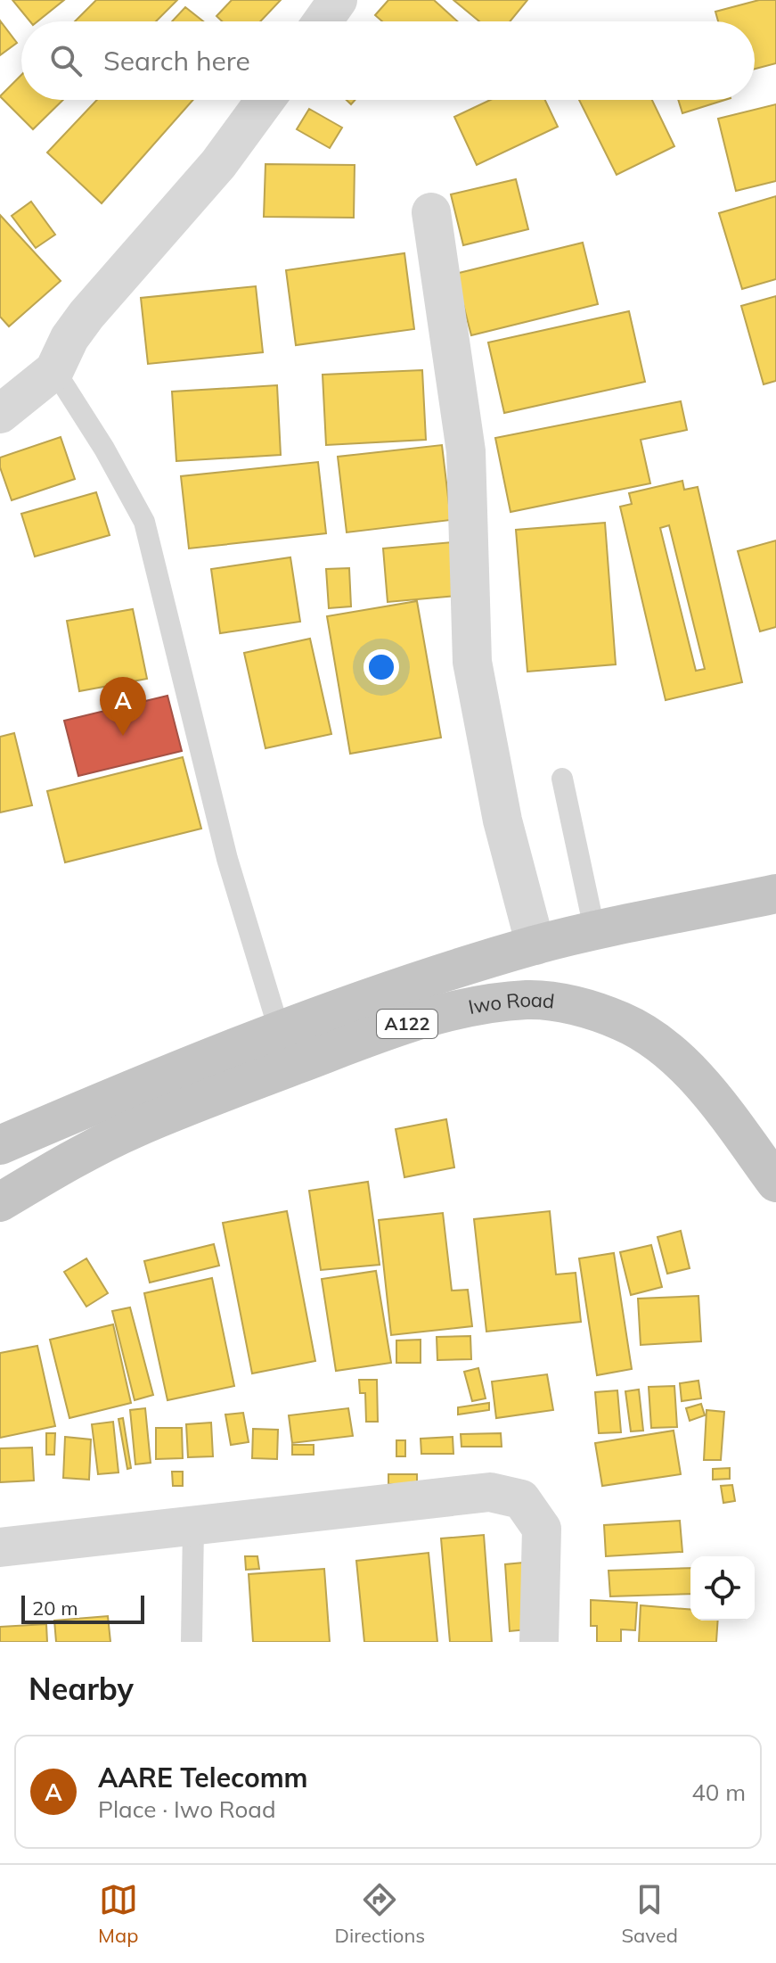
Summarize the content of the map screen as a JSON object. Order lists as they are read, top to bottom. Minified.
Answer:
{"streets":{"highway":["Iwo Road","A122"]},"scale_bar":"20 m","page":{"search":"Search here","pins":"A","scale":"20 m","heading":"Nearby","list":[{"mark":"A","name":"AARE Telecomm","note":"Place · Iwo Road","value":"40 m"}],"nav":["Map","Directions","Saved"]}}
